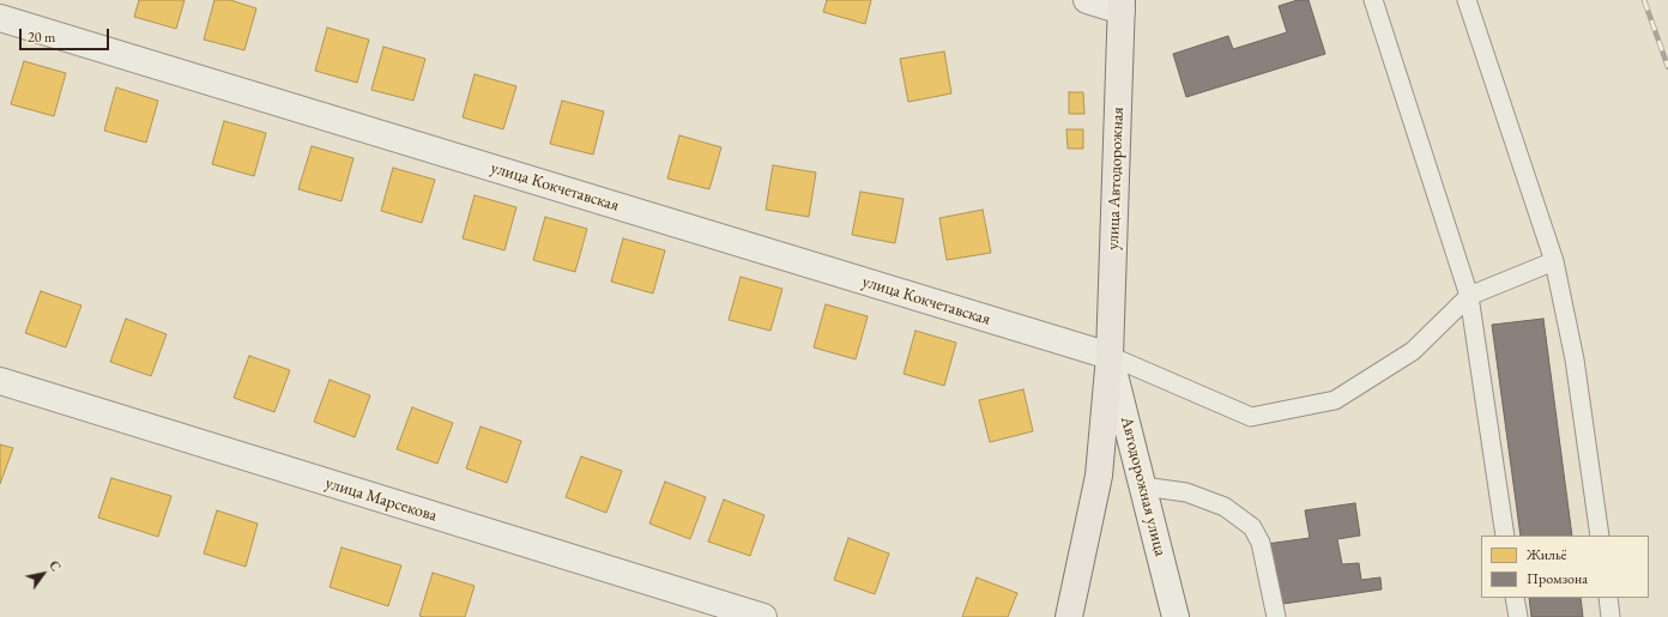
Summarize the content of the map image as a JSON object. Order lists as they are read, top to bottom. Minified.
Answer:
{"streets":{"main road":["улица Автодорожная"],"street":["улица Кокчетавская","Автодорожная улица","улица Марсекова"]},"crossings":[["улица Автодорожная","улица Кокчетавская"],["улица Автодорожная","Автодорожная улица"],["улица Кокчетавская","Автодорожная улица"]],"legend":["Жильё","Промзона"],"scale_bar":"20 m","north":"top right"}
